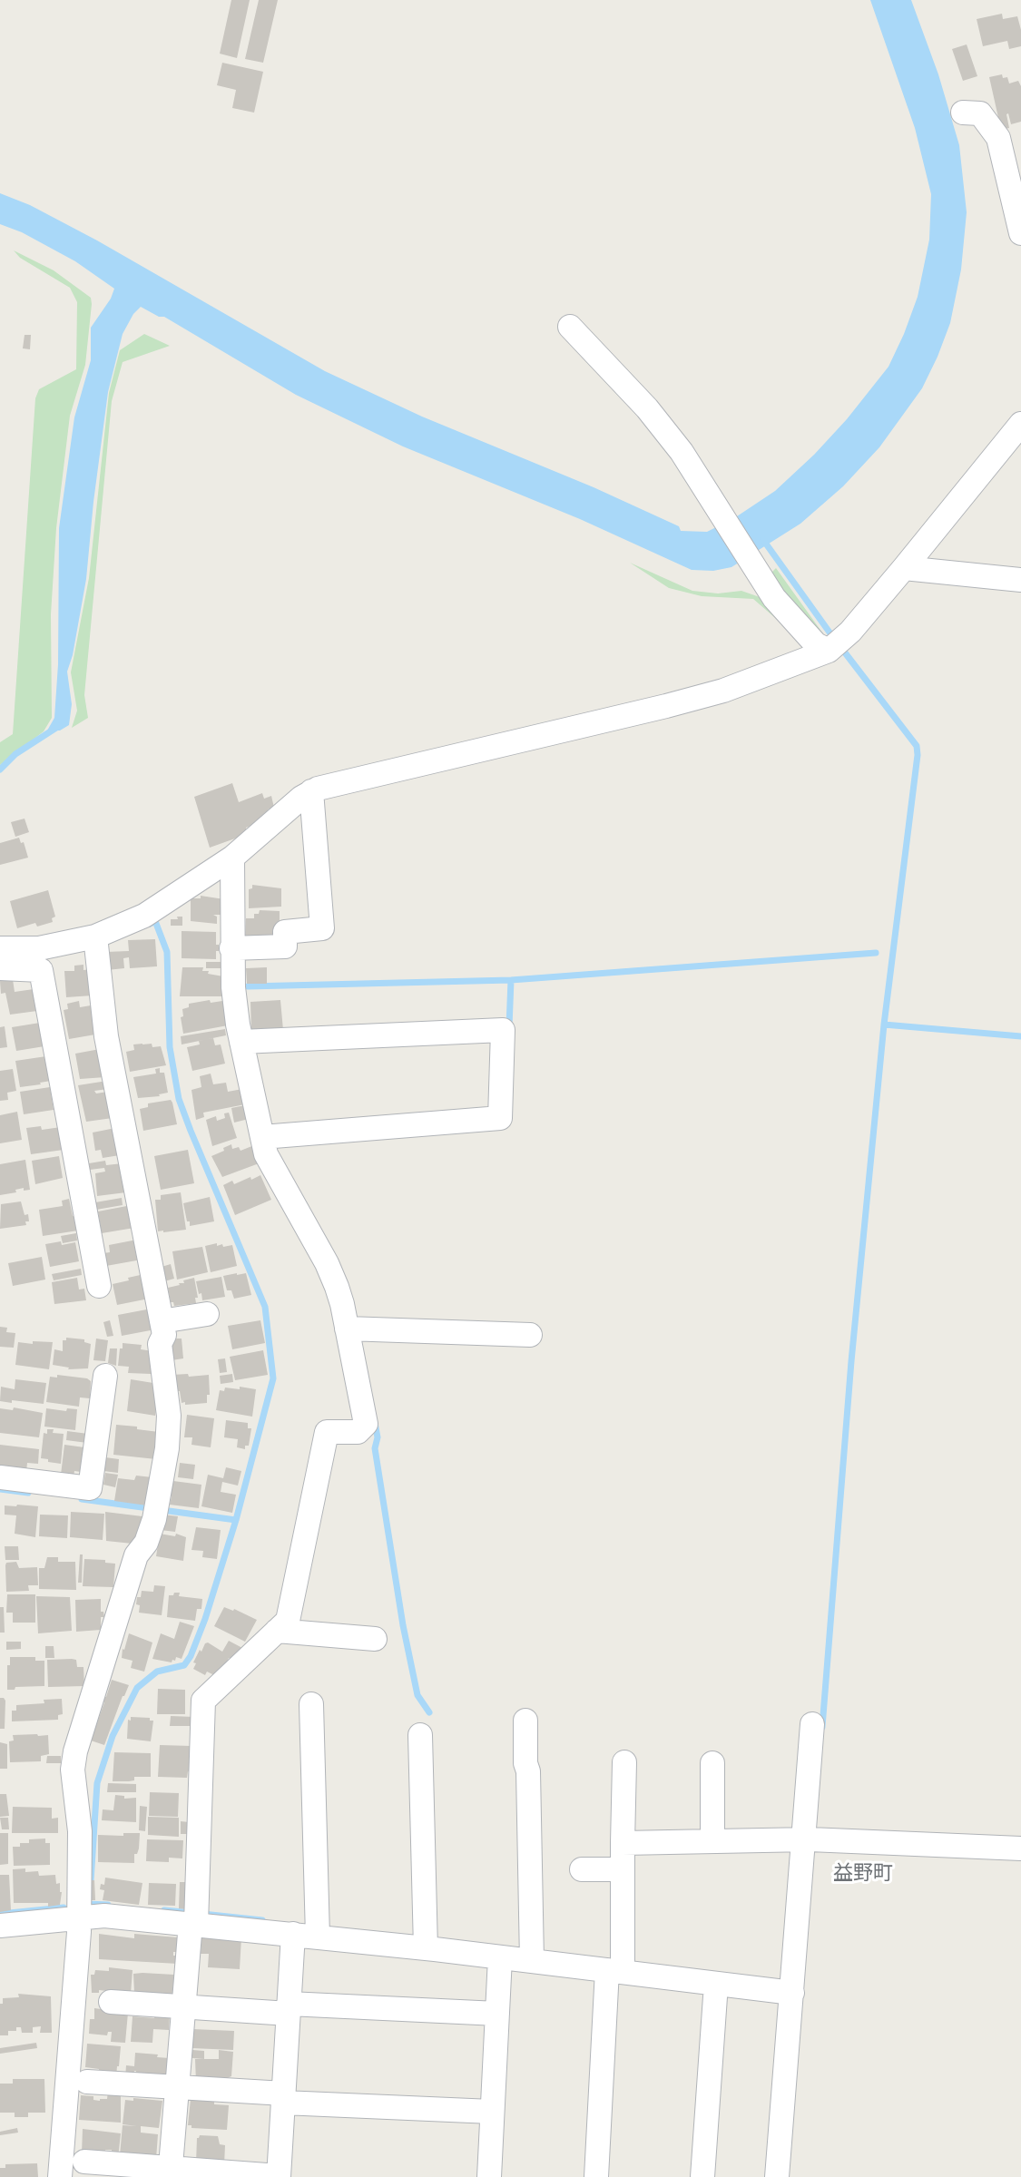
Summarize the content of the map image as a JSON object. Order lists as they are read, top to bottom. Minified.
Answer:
{"districts":["益野町"]}
